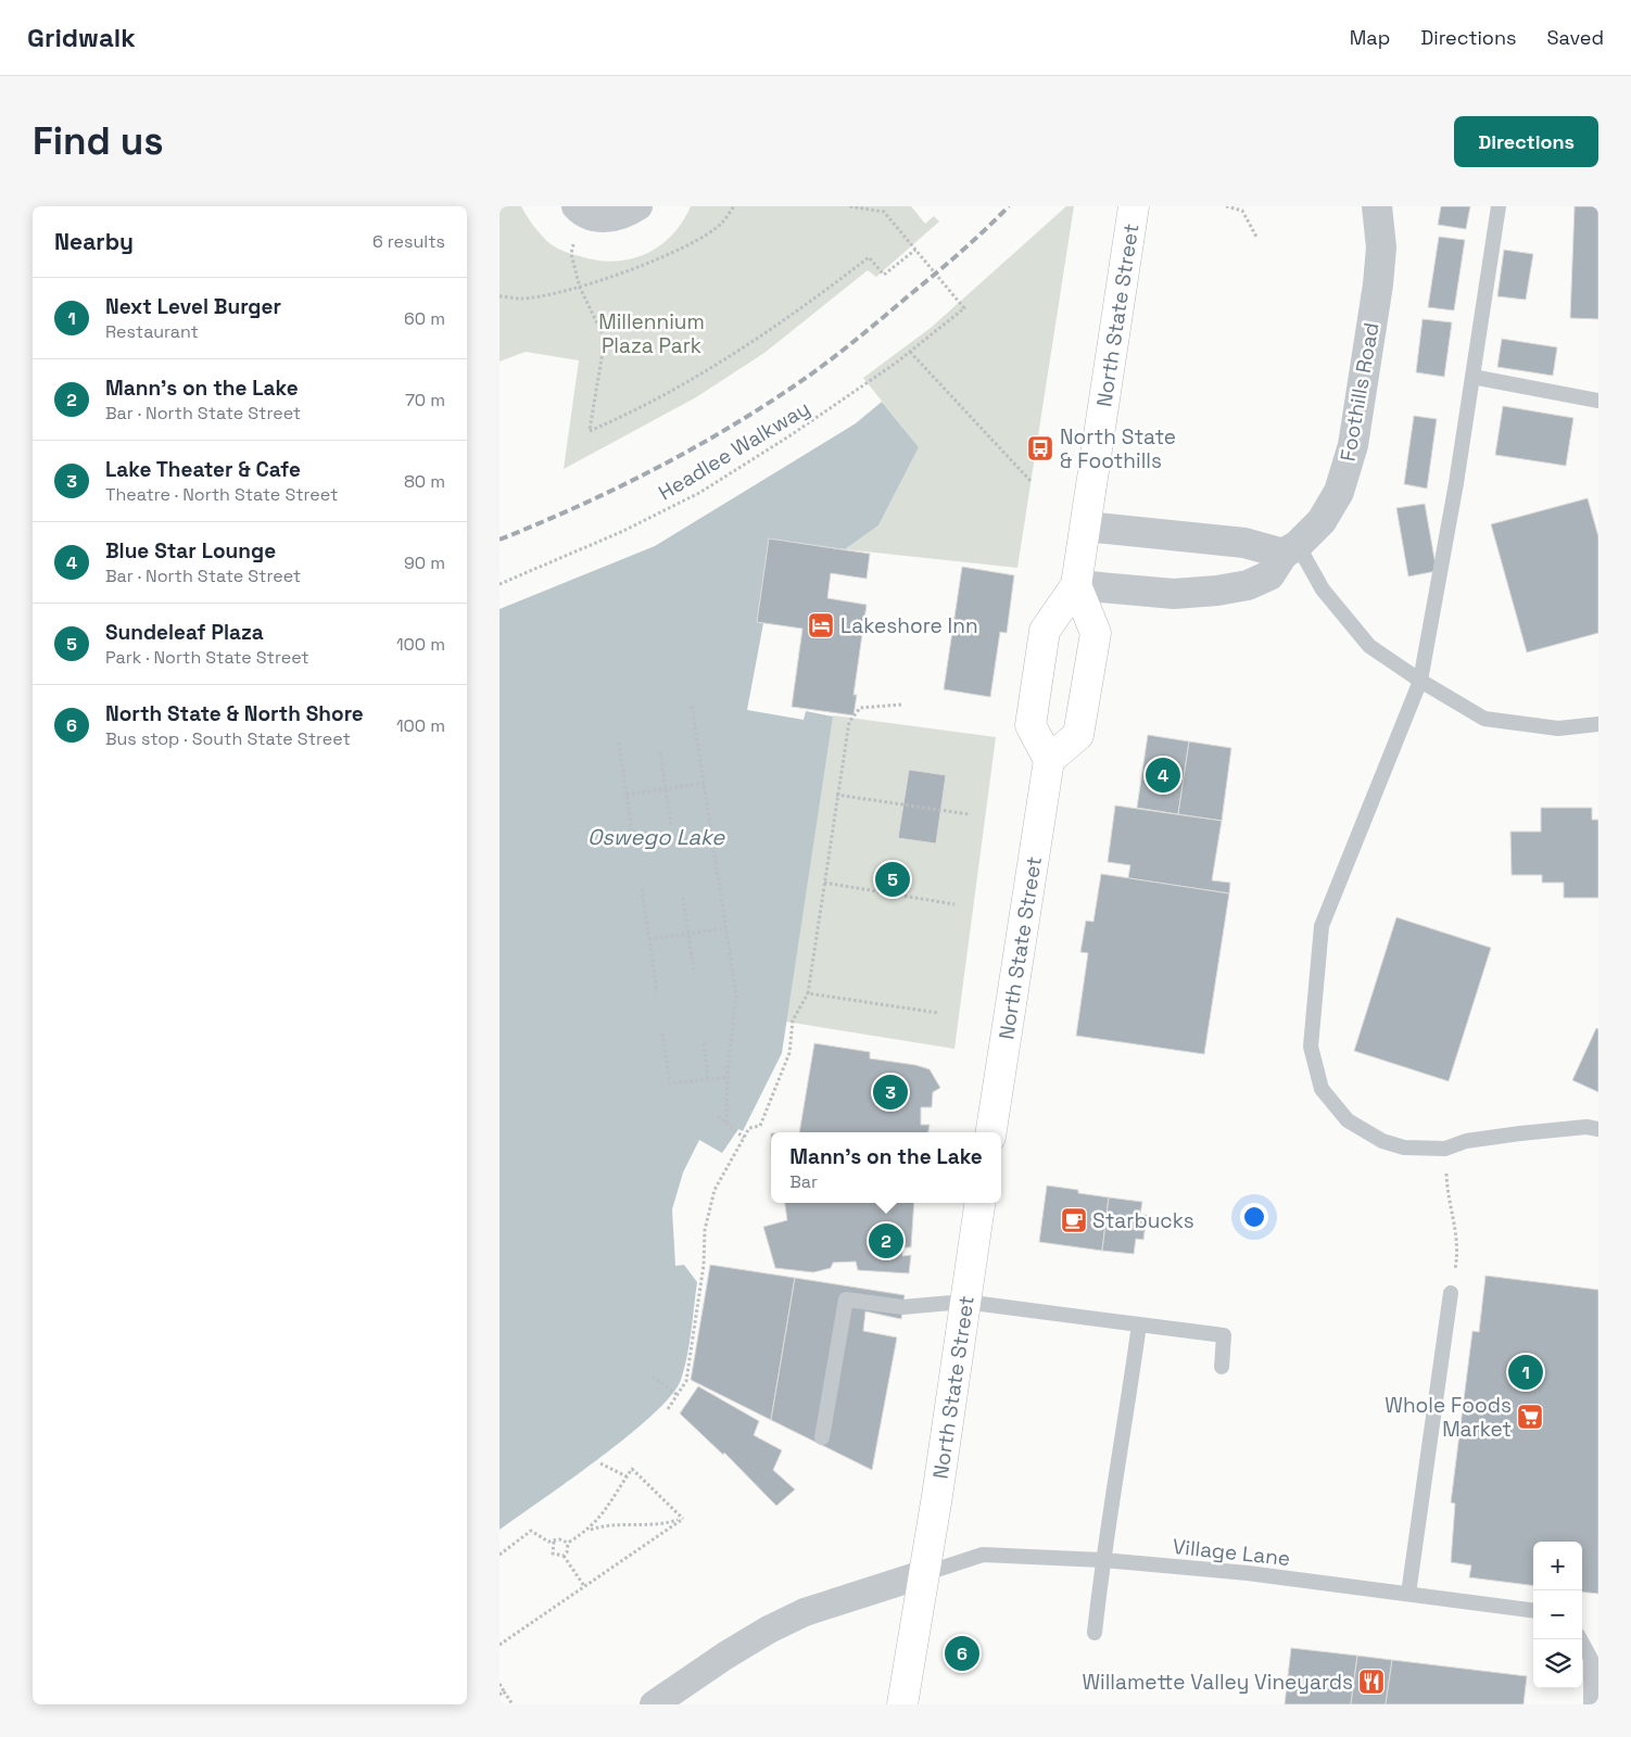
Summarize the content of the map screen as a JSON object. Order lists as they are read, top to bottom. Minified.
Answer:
{"streets":{"main road":["North State Street"],"street":["Foothills Road"],"lane":["Village Lane"],"path":["Headlee Walkway"]},"crossings":[["North State Street","Foothills Road"],["North State Street","Village Lane"]],"water":["Oswego Lake"],"parks":["Millennium Plaza Park"],"places":{"bus stop":["North State & Foothills"],"hotel":["Lakeshore Inn"],"cafe":["Starbucks"],"supermarket":["Whole Foods Market"],"restaurant":["Willamette Valley Vineyards"]},"page":{"header":"Gridwalk","nav":["Map","Directions","Saved"],"buttons":"Directions","title":"Find us","heading":["Nearby","6 results"],"list":[{"mark":"1","name":"Next Level Burger","note":"Restaurant","value":"60 m"},{"mark":"2","name":"Mann's on the Lake","note":"Bar · North State Street","value":"70 m"},{"mark":"3","name":"Lake Theater & Cafe","note":"Theatre · North State Street","value":"80 m"},{"mark":"4","name":"Blue Star Lounge","note":"Bar · North State Street","value":"90 m"},{"mark":"5","name":"Sundeleaf Plaza","note":"Park · North State Street","value":"100 m"},{"mark":"6","name":"North State & North Shore","note":"Bus stop · South State Street","value":"100 m"}],"pins":["4","5","3","2","1","6"],"popup":["Mann's on the Lake","Bar"],"map_buttons":["+","−"]}}
